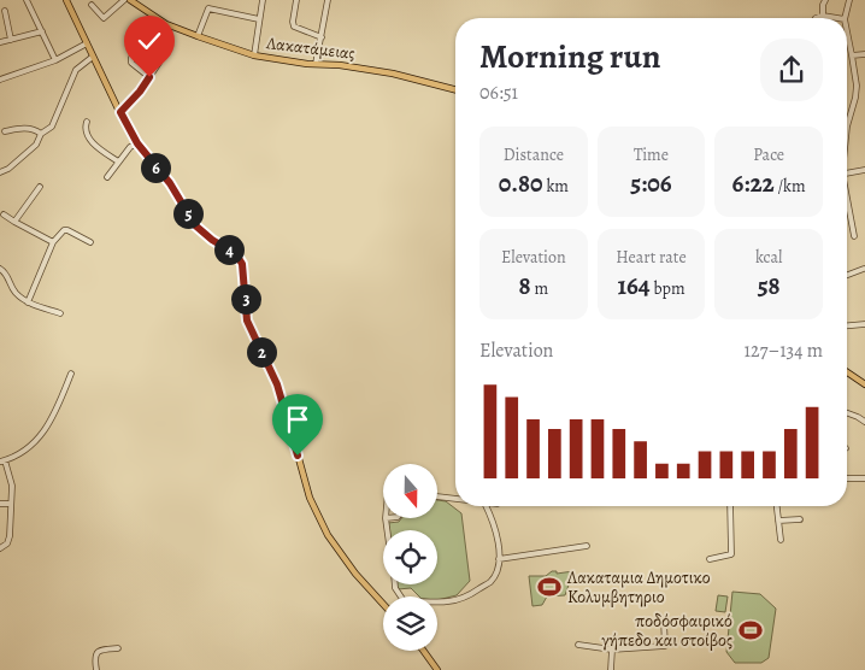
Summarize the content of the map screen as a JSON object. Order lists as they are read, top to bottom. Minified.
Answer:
{"streets":{"main road":["Λακατάμειας"]},"places":{"sports":["Λακαταμια Δημοτικο Κολυμβητηριο","ποδόσφαιρικό γήπεδο και στοίβος"]},"north":"bottom","page":{"heading":["Morning run","06:51"],"stats":[["Distance","0.80 km"],["Time","5:06"],["Pace","6:22 /km"],["Elevation","8 m"],["Heart rate","164 bpm"],["kcal","58"]],"pins":["6","5","4","3","2"],"chart":["Elevation","127–134 m"]}}
